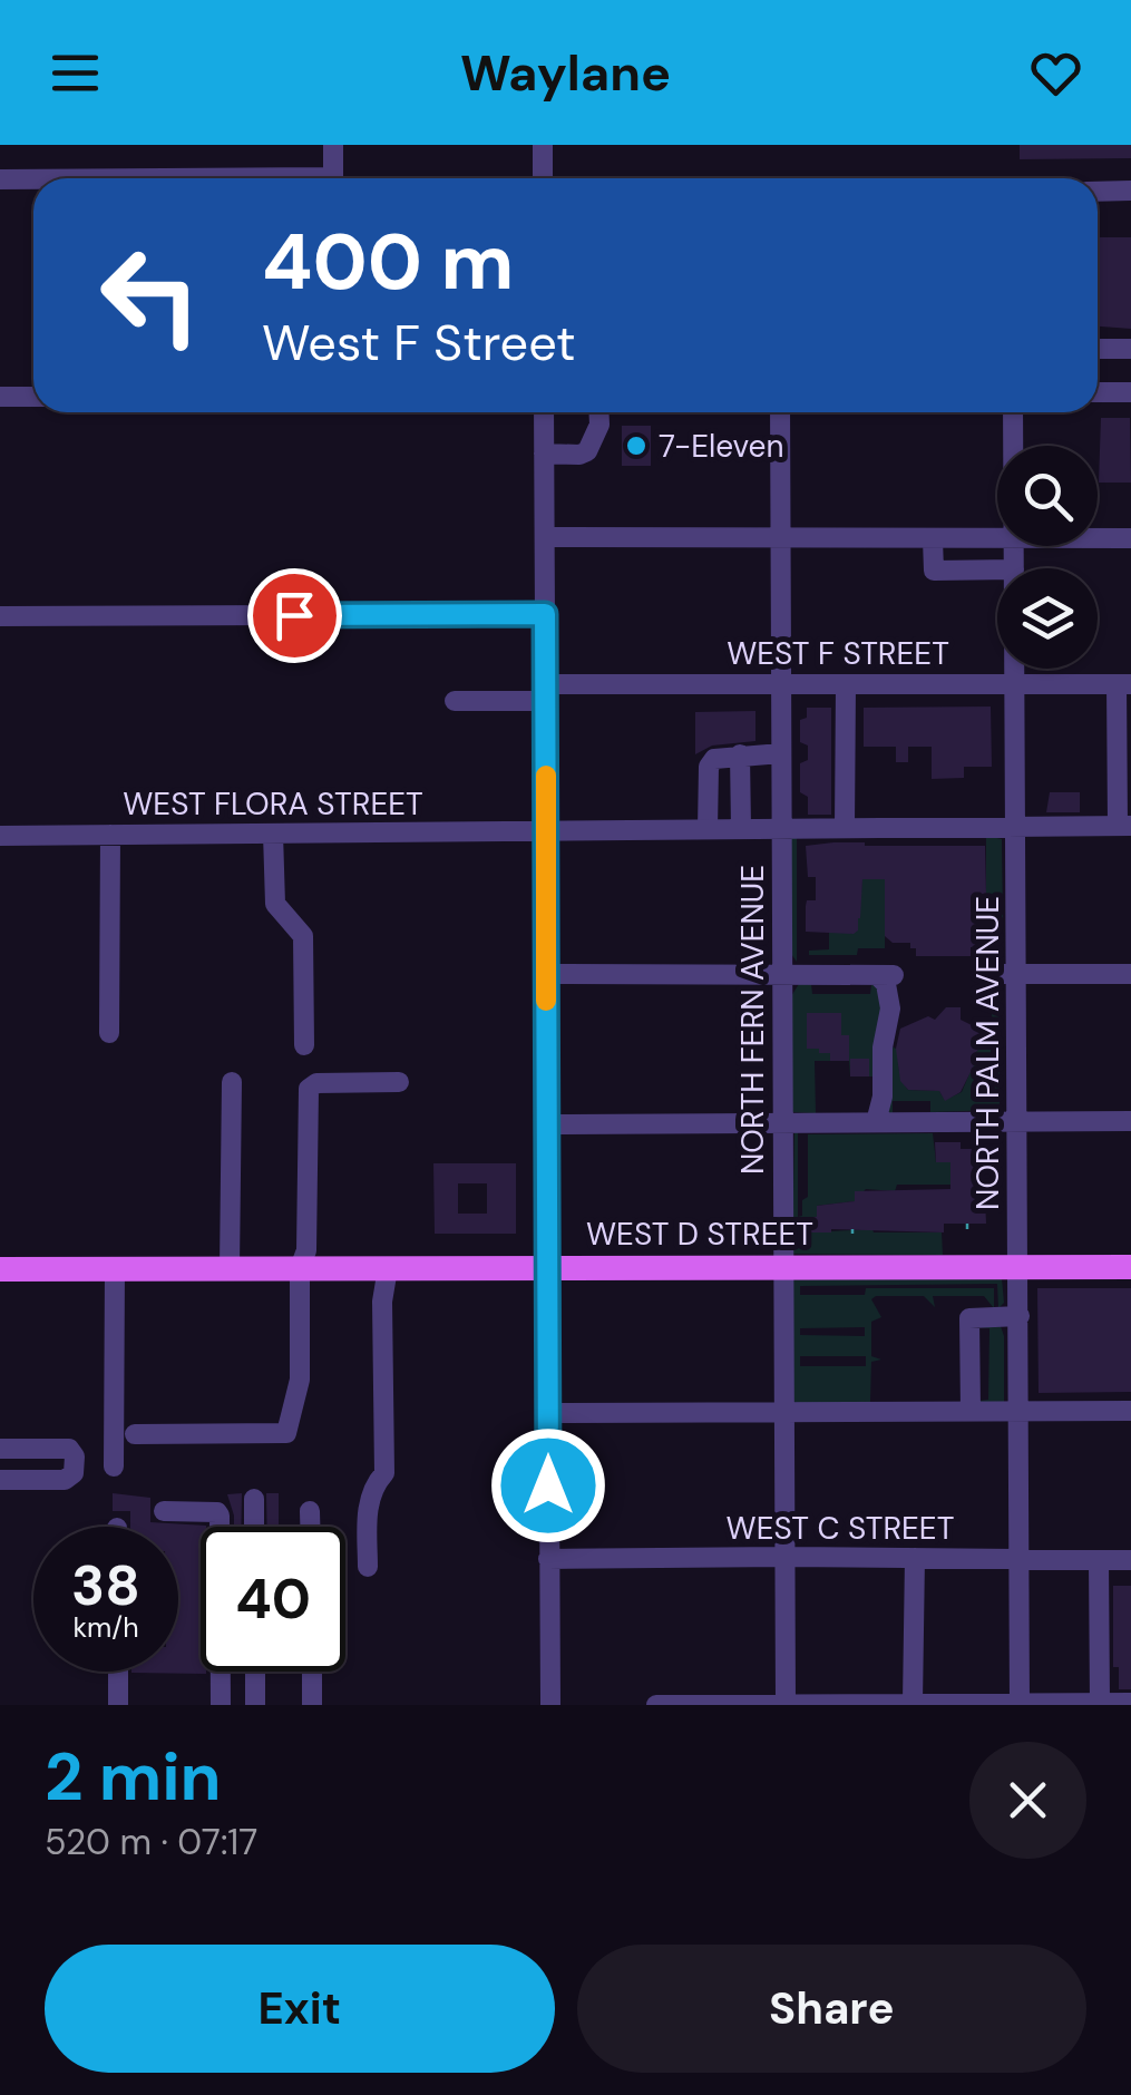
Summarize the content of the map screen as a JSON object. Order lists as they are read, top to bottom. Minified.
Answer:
{"streets":{"main road":["WEST D STREET"],"street":["WEST F STREET","WEST FLORA STREET","NORTH FERN AVENUE","NORTH PALM AVENUE","WEST C STREET"]},"crossings":[["WEST F STREET","NORTH FERN AVENUE"],["WEST F STREET","NORTH PALM AVENUE"],["WEST FLORA STREET","NORTH FERN AVENUE"],["WEST FLORA STREET","NORTH PALM AVENUE"],["NORTH FERN AVENUE","WEST D STREET"],["NORTH FERN AVENUE","WEST C STREET"],["NORTH PALM AVENUE","WEST D STREET"],["NORTH PALM AVENUE","WEST C STREET"]],"places":["7-Eleven"],"page":{"header":"Waylane","turn":["400 m","West F Street"],"speed":"38 km/h","limit":"40","heading":["2 min","520 m · 07:17"],"buttons":["Exit","Share"]}}
